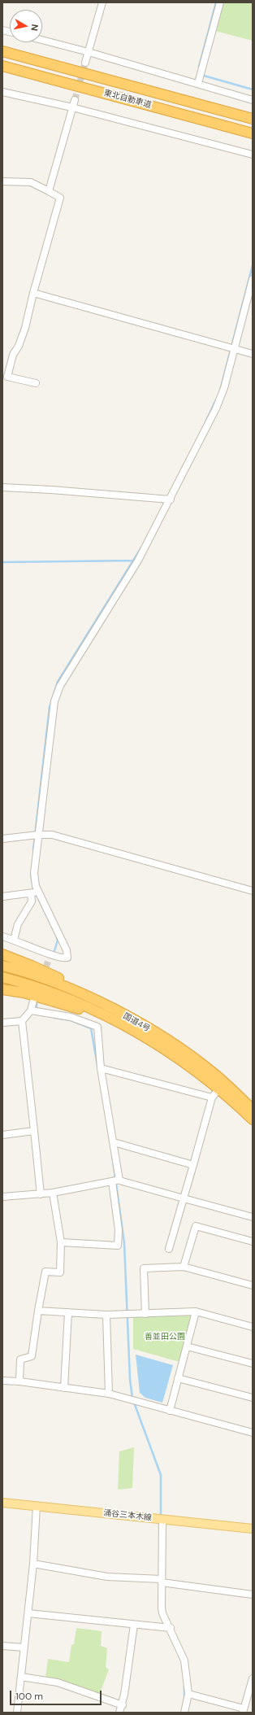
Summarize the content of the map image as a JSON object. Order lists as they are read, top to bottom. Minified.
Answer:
{"streets":{"highway":["東北自動車道","国道4号"],"main road":["涌谷三本木線"]},"parks":["善並田公園"],"scale_bar":"100 m","north":"right"}
